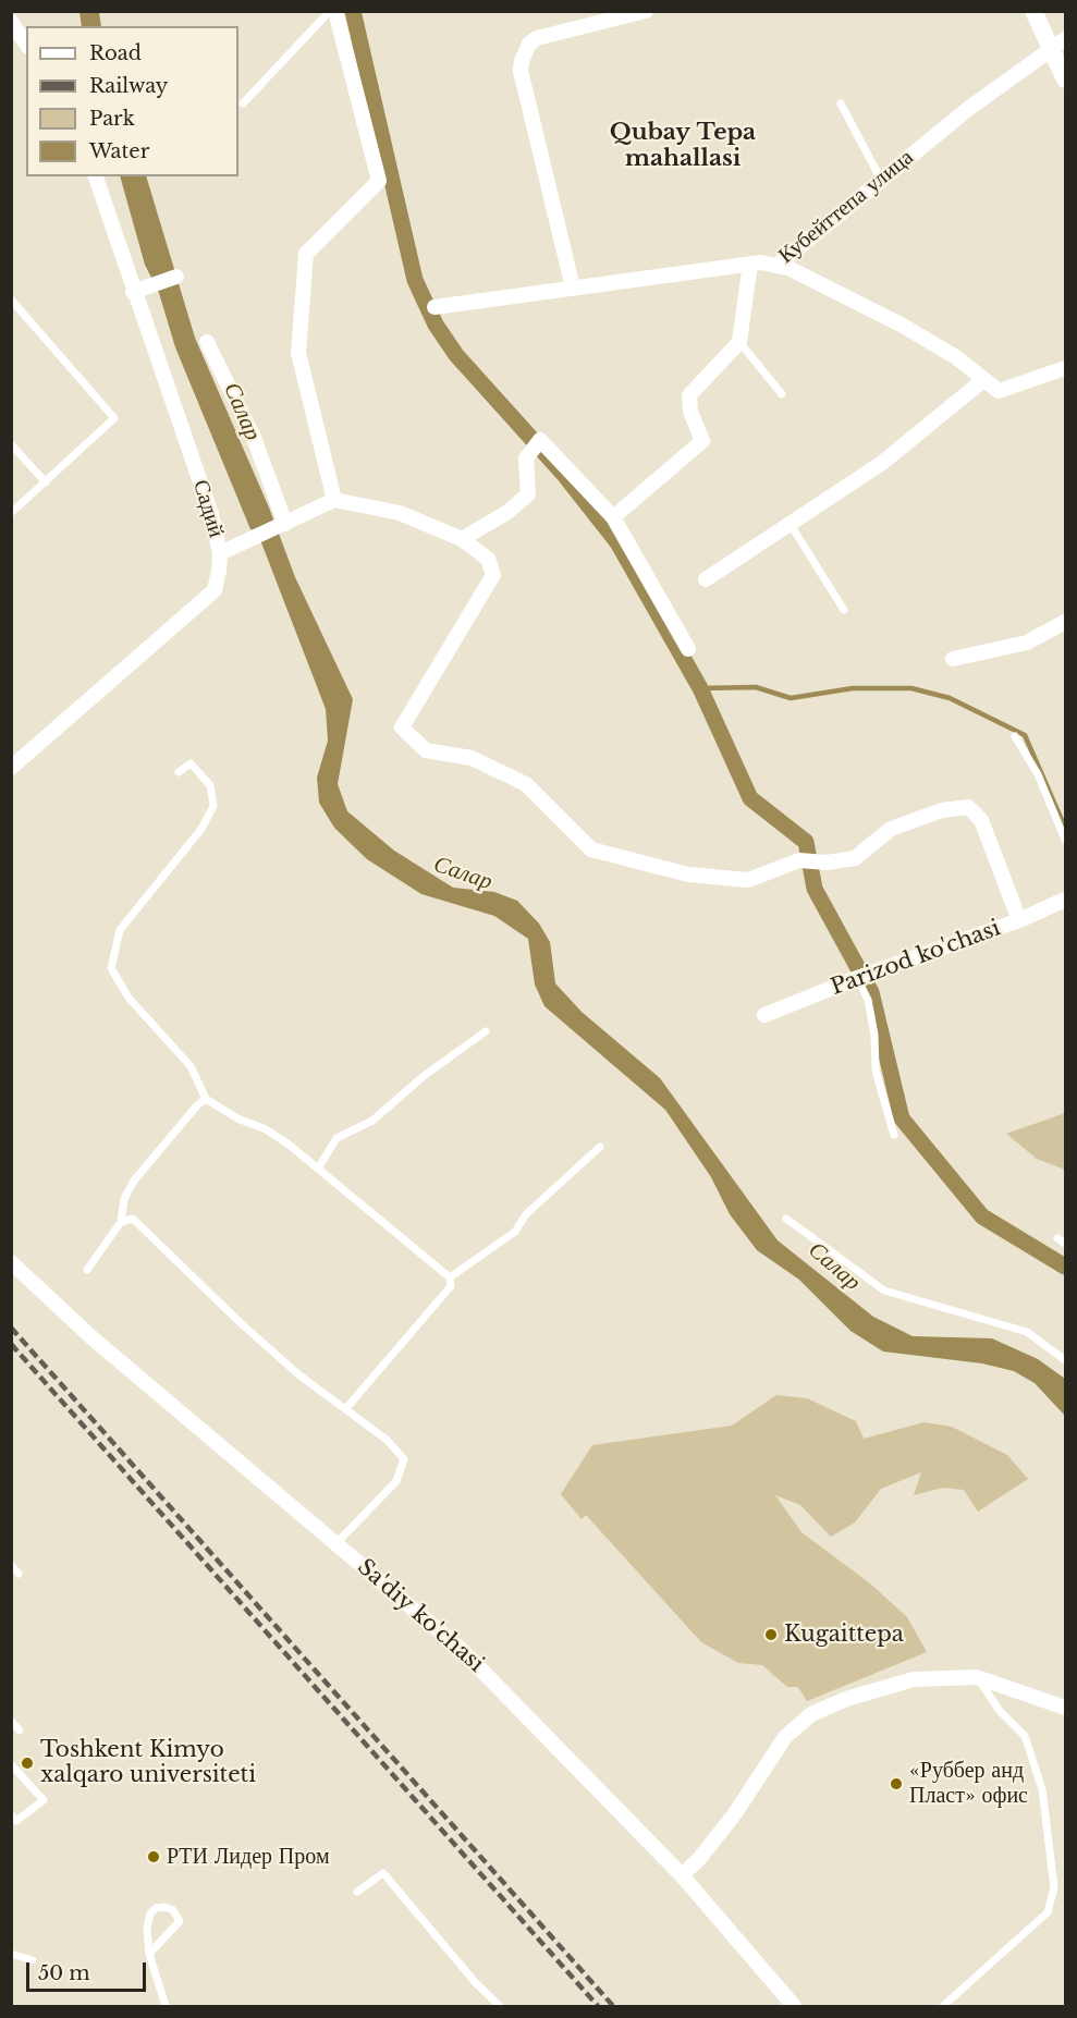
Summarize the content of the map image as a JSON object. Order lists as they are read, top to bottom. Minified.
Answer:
{"streets":{"street":["Кубейттепа улица","Садий","Parizod ko'chasi","Sa'diy ko'chasi"]},"districts":["Qubay Tepa mahallasi"],"water":["Салар"],"places":["Kugaittepa","Toshkent Kimyo xalqaro universiteti","«Руббер анд Пласт» офис","РТИ Лидер Пром"],"legend":["Road","Railway","Park","Water"],"scale_bar":"50 m"}
